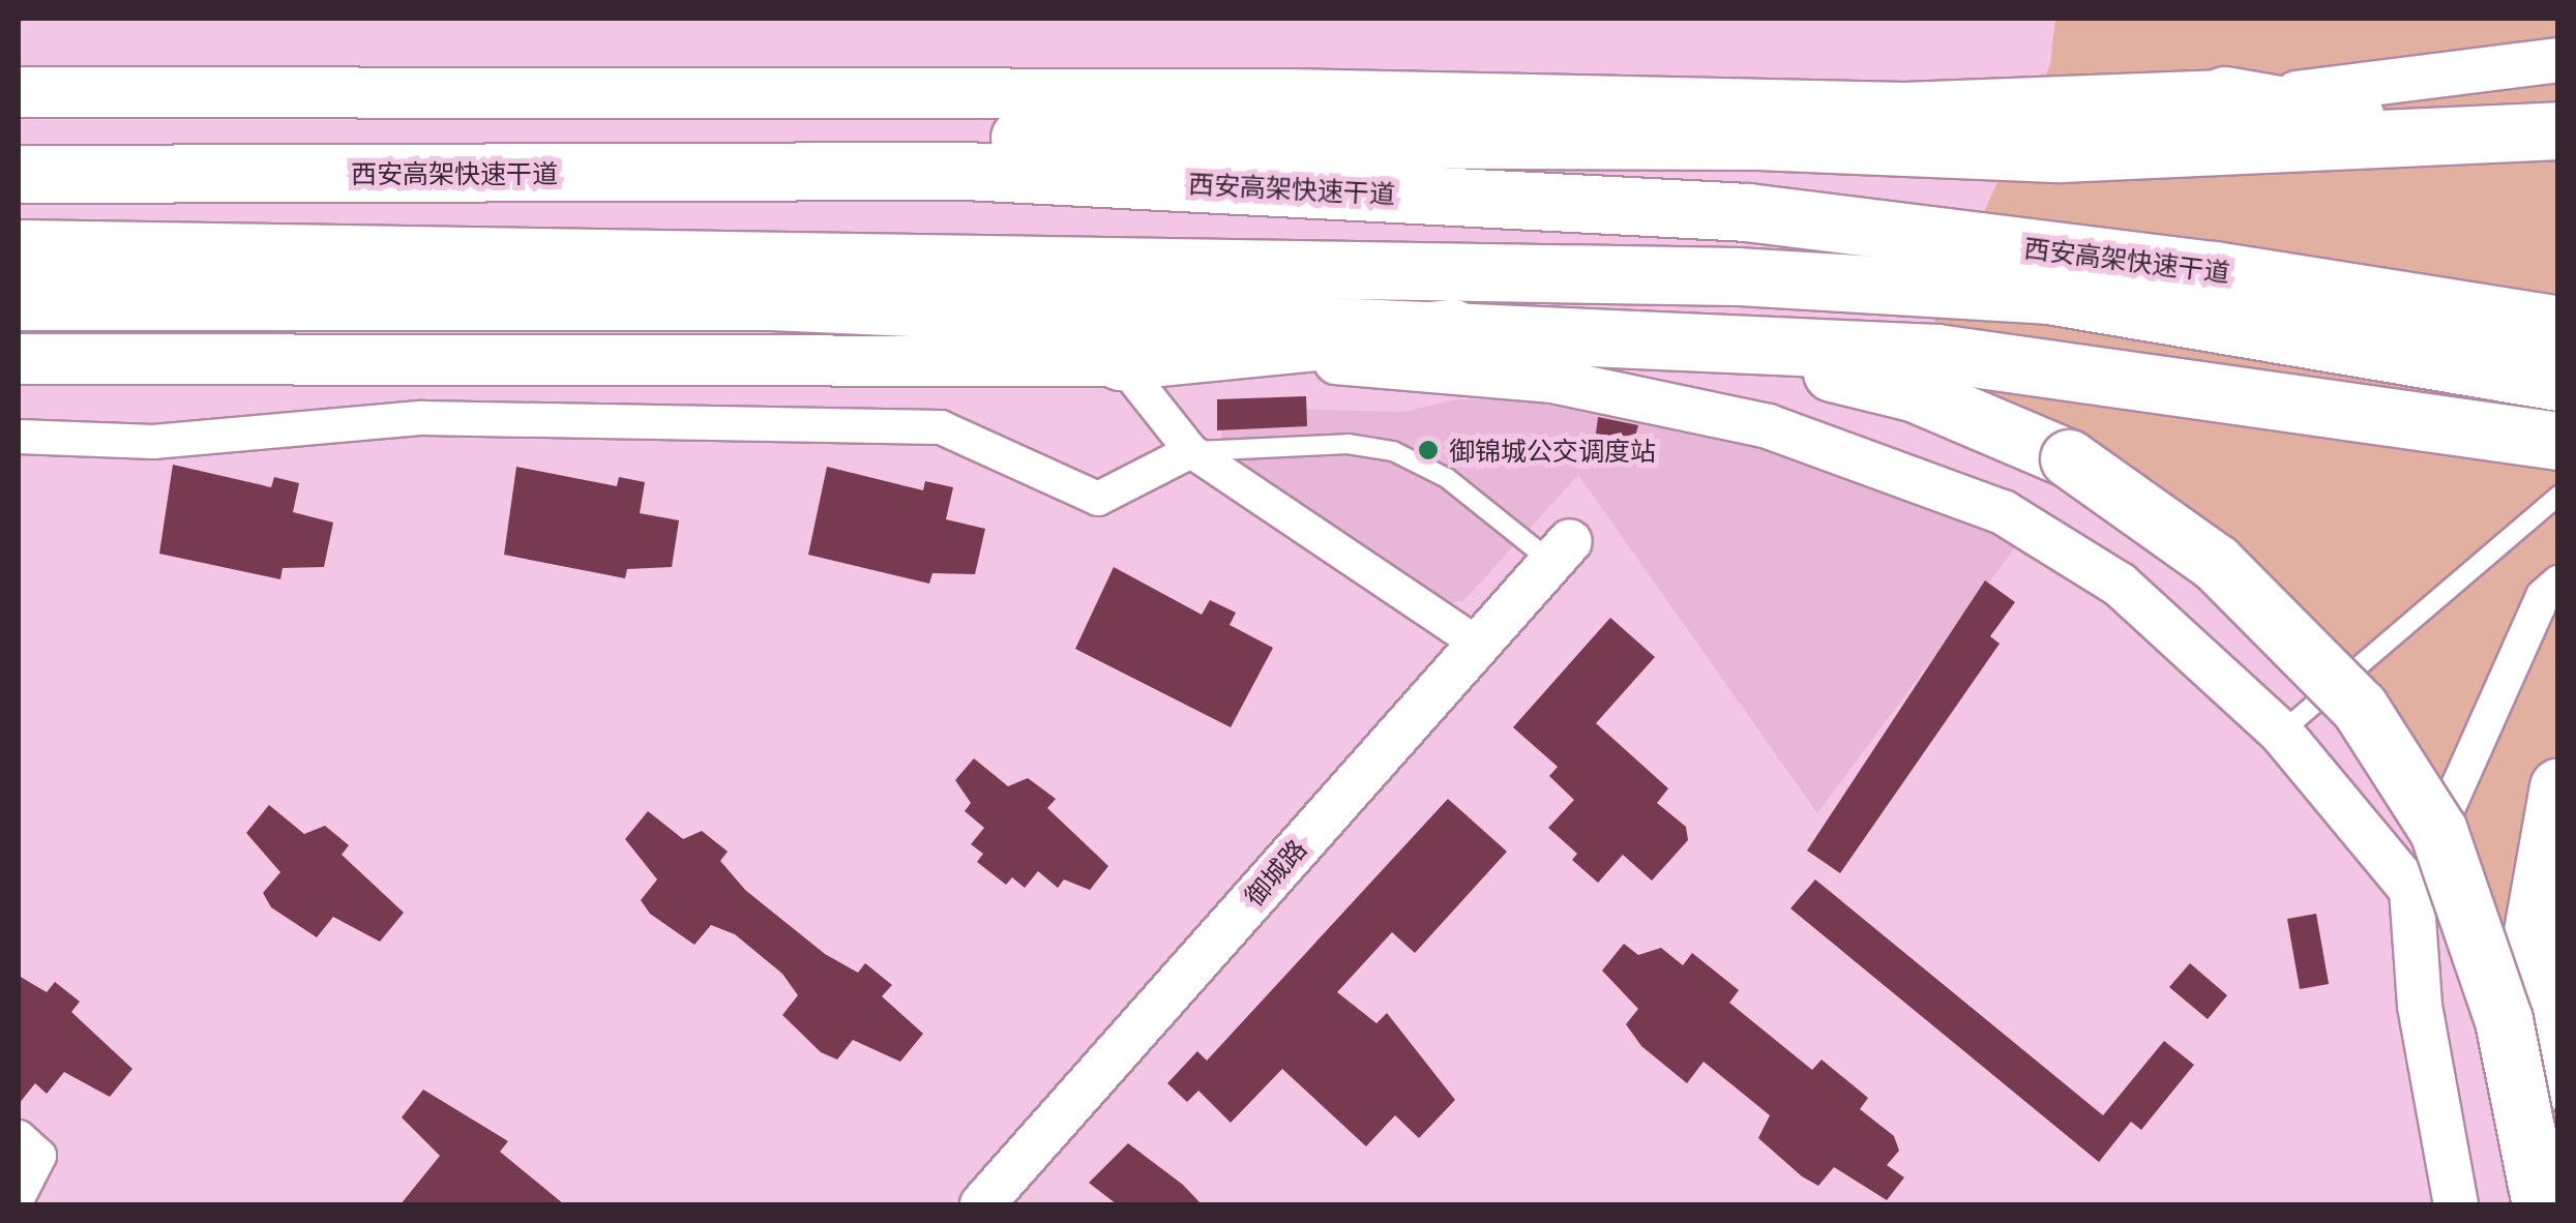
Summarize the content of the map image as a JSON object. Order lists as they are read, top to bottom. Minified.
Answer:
{"streets":{"highway":["西安高架快速干道"],"street":["御城路"]},"places":["御锦城公交调度站"]}
